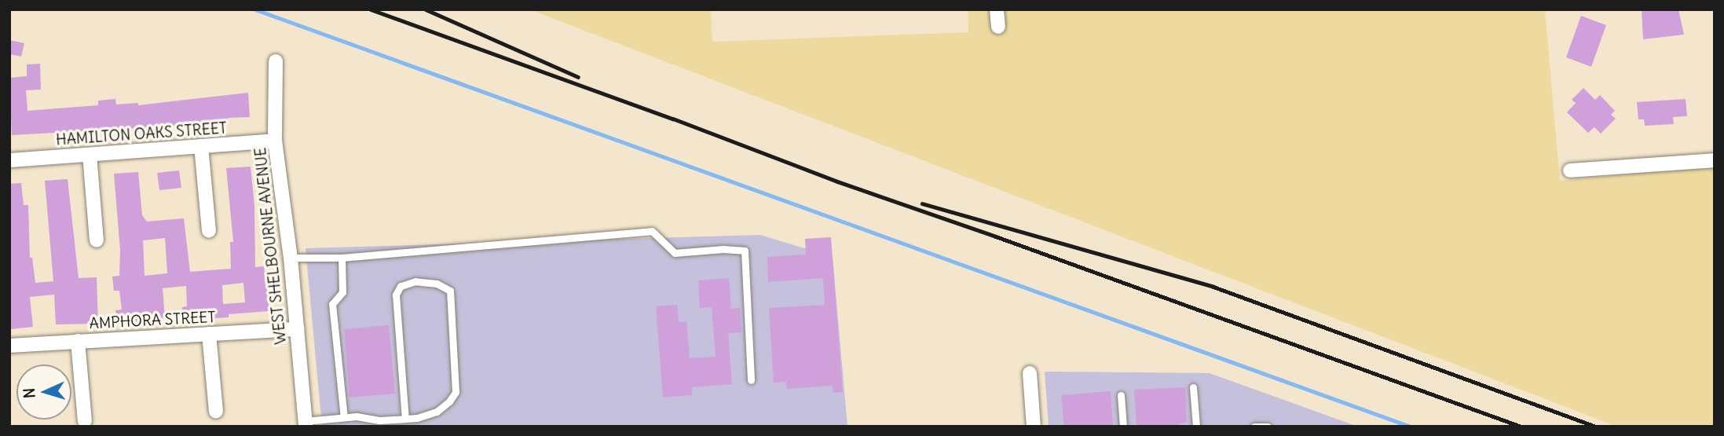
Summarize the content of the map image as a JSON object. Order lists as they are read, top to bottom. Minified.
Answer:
{"streets":{"street":["HAMILTON OAKS STREET","WEST SHELBOURNE AVENUE","AMPHORA STREET"]},"crossings":[["HAMILTON OAKS STREET","WEST SHELBOURNE AVENUE"],["WEST SHELBOURNE AVENUE","AMPHORA STREET"]],"north":"left"}
